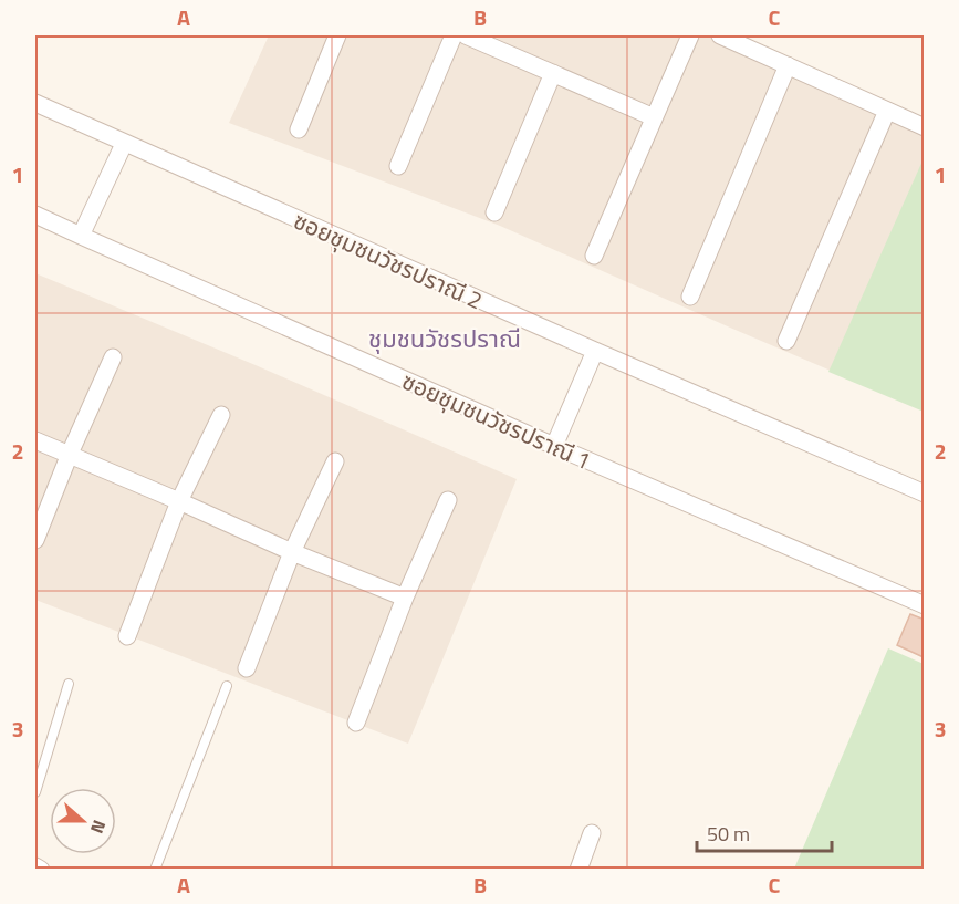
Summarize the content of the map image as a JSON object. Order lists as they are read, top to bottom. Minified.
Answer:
{"streets":{"street":["ซอยชุมชนวัชรปราณี 2","ซอยชุมชนวัชรปราณี 1"]},"districts":["ชุมชนวัชรปราณี"],"scale_bar":"50 m","north":"right","grid":{"columns":["A","B","C"],"rows":["1","2","3"]}}
